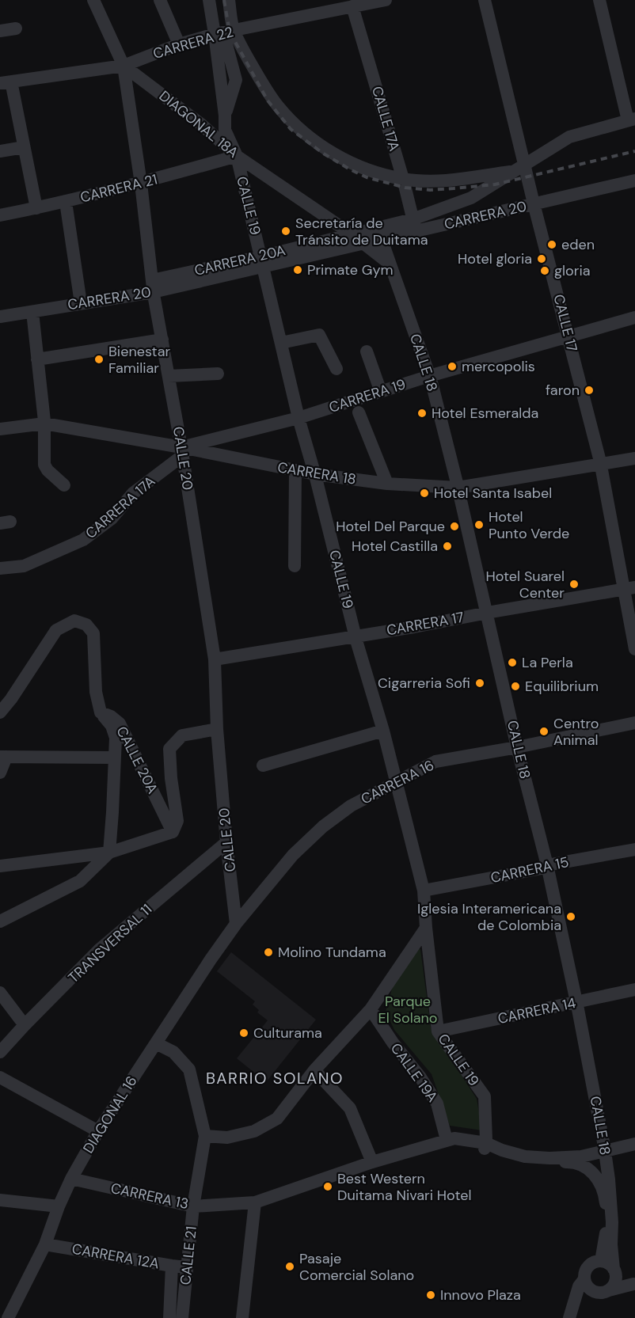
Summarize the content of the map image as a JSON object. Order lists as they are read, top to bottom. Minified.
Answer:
{"streets":{"street":["CARRERA 22","CALLE 17A","DIAGONAL 18A","CARRERA 21","CALLE 19","CARRERA 20","CARRERA 20A","CALLE 17","CALLE 18","CARRERA 19","CALLE 20","CARRERA 18","CARRERA 17A","CARRERA 17","CALLE 20A","CARRERA 16","CARRERA 15","TRANSVERSAL 11","CARRERA 14","CALLE 19A","DIAGONAL 16","CARRERA 13","CALLE 21","CARRERA 12A"]},"crossings":[["CARRERA 22","CALLE 17A"],["CARRERA 22","DIAGONAL 18A"],["CARRERA 22","CALLE 19"],["CARRERA 22","CARRERA 20A"],["CARRERA 22","CALLE 20"],["CALLE 17A","CARRERA 20"],["CALLE 17A","CARRERA 20A"],["DIAGONAL 18A","CARRERA 21"],["DIAGONAL 18A","CALLE 19"],["DIAGONAL 18A","CARRERA 20"],["DIAGONAL 18A","CARRERA 20A"],["DIAGONAL 18A","CALLE 18"],["DIAGONAL 18A","CALLE 20"],["CARRERA 21","CALLE 19"],["CARRERA 21","CALLE 20"],["CALLE 19","CARRERA 20"],["CALLE 19","CARRERA 20A"],["CALLE 19","CARRERA 19"],["CALLE 19","CARRERA 18"],["CALLE 19","CARRERA 17"],["CALLE 19","CARRERA 16"],["CALLE 19","CARRERA 15"],["CALLE 19","CARRERA 14"],["CALLE 19","CARRERA 13"],["CARRERA 20","CARRERA 20A"],["CARRERA 20","CALLE 17"],["CARRERA 20","CALLE 18"],["CARRERA 20","CALLE 20"],["CARRERA 20A","CALLE 17"],["CALLE 17","CARRERA 19"],["CALLE 17","CARRERA 18"],["CALLE 17","CARRERA 17"],["CALLE 18","CARRERA 19"],["CALLE 18","CARRERA 18"],["CALLE 18","CARRERA 17"],["CALLE 18","CARRERA 16"],["CALLE 18","CARRERA 15"],["CALLE 18","CARRERA 14"],["CALLE 18","CARRERA 13"],["CARRERA 19","CALLE 20"],["CARRERA 19","CARRERA 18"],["CARRERA 19","CARRERA 17A"],["CALLE 20","CARRERA 18"],["CALLE 20","CARRERA 17A"],["CALLE 20","CARRERA 17"],["CALLE 20","CARRERA 16"],["CALLE 20","TRANSVERSAL 11"],["CALLE 20","DIAGONAL 16"],["CARRERA 18","CARRERA 17A"],["CARRERA 16","DIAGONAL 16"],["CALLE 19A","CARRERA 13"],["DIAGONAL 16","CARRERA 13"],["DIAGONAL 16","CARRERA 12A"],["CARRERA 13","CALLE 21"],["CALLE 21","CARRERA 12A"]],"districts":["BARRIO SOLANO"],"parks":["Parque El Solano"],"places":["Secretaría de Tránsito de Duitama","eden","Hotel gloria","Primate Gym","gloria","Bienestar Familiar","mercopolis","faron","Hotel Esmeralda","Hotel Santa Isabel","Hotel Punto Verde","Hotel Del Parque","Hotel Castilla","Hotel Suarel Center","La Perla","Cigarreria Sofi","Equilibrium","Centro Animal","Iglesia Interamericana de Colombia","Molino Tundama","Culturama","Best Western Duitama Nivari Hotel","Pasaje Comercial Solano","Innovo Plaza"]}
